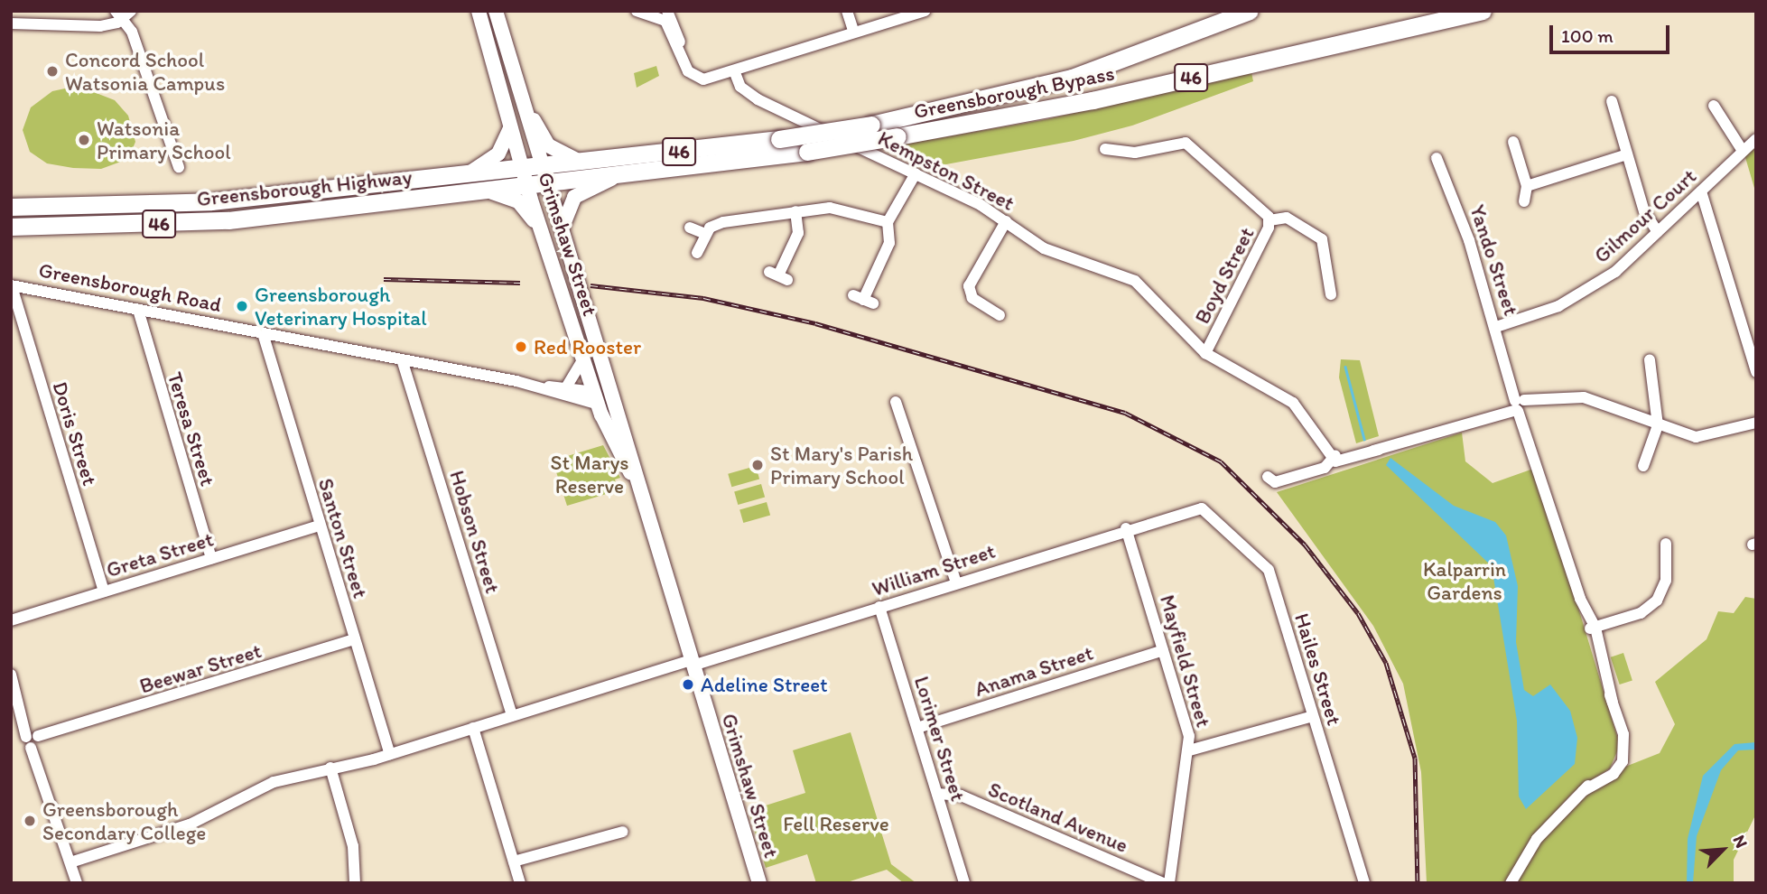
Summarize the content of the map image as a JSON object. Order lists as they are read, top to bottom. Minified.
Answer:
{"streets":{"highway":["46","Greensborough Bypass","Greensborough Highway"],"main road":["Grimshaw Street","Greensborough Road"],"street":["Kempston Street","Gilmour Court","Yando Street","Boyd Street","Teresa Street","Doris Street","Hobson Street","Santon Street","Greta Street","William Street","Mayfield Street","Beewar Street","Hailes Street","Anama Street","Lorimer Street","Scotland Avenue"]},"crossings":[["46","Greensborough Bypass"],["46","Greensborough Highway"],["46","Grimshaw Street"],["Greensborough Bypass","Grimshaw Street"],["Kempston Street","Boyd Street"],["Greensborough Highway","Grimshaw Street"],["Gilmour Court","Yando Street"],["Grimshaw Street","Greensborough Road"],["Grimshaw Street","William Street"],["Greensborough Road","Teresa Street"],["Greensborough Road","Doris Street"],["Greensborough Road","Hobson Street"],["Greensborough Road","Santon Street"],["Teresa Street","Greta Street"],["Doris Street","Greta Street"],["Santon Street","Greta Street"],["Santon Street","Beewar Street"],["William Street","Mayfield Street"],["William Street","Hailes Street"],["William Street","Lorimer Street"],["Mayfield Street","Anama Street"],["Anama Street","Lorimer Street"],["Lorimer Street","Scotland Avenue"]],"parks":["St Marys Reserve","Kalparrin Gardens","Fell Reserve"],"places":["Concord School Watsonia Campus","Watsonia Primary School","Greensborough Veterinary Hospital","Red Rooster","St Mary's Parish Primary School","Adeline Street","Greensborough Secondary College"],"scale_bar":"100 m","north":"top right"}
